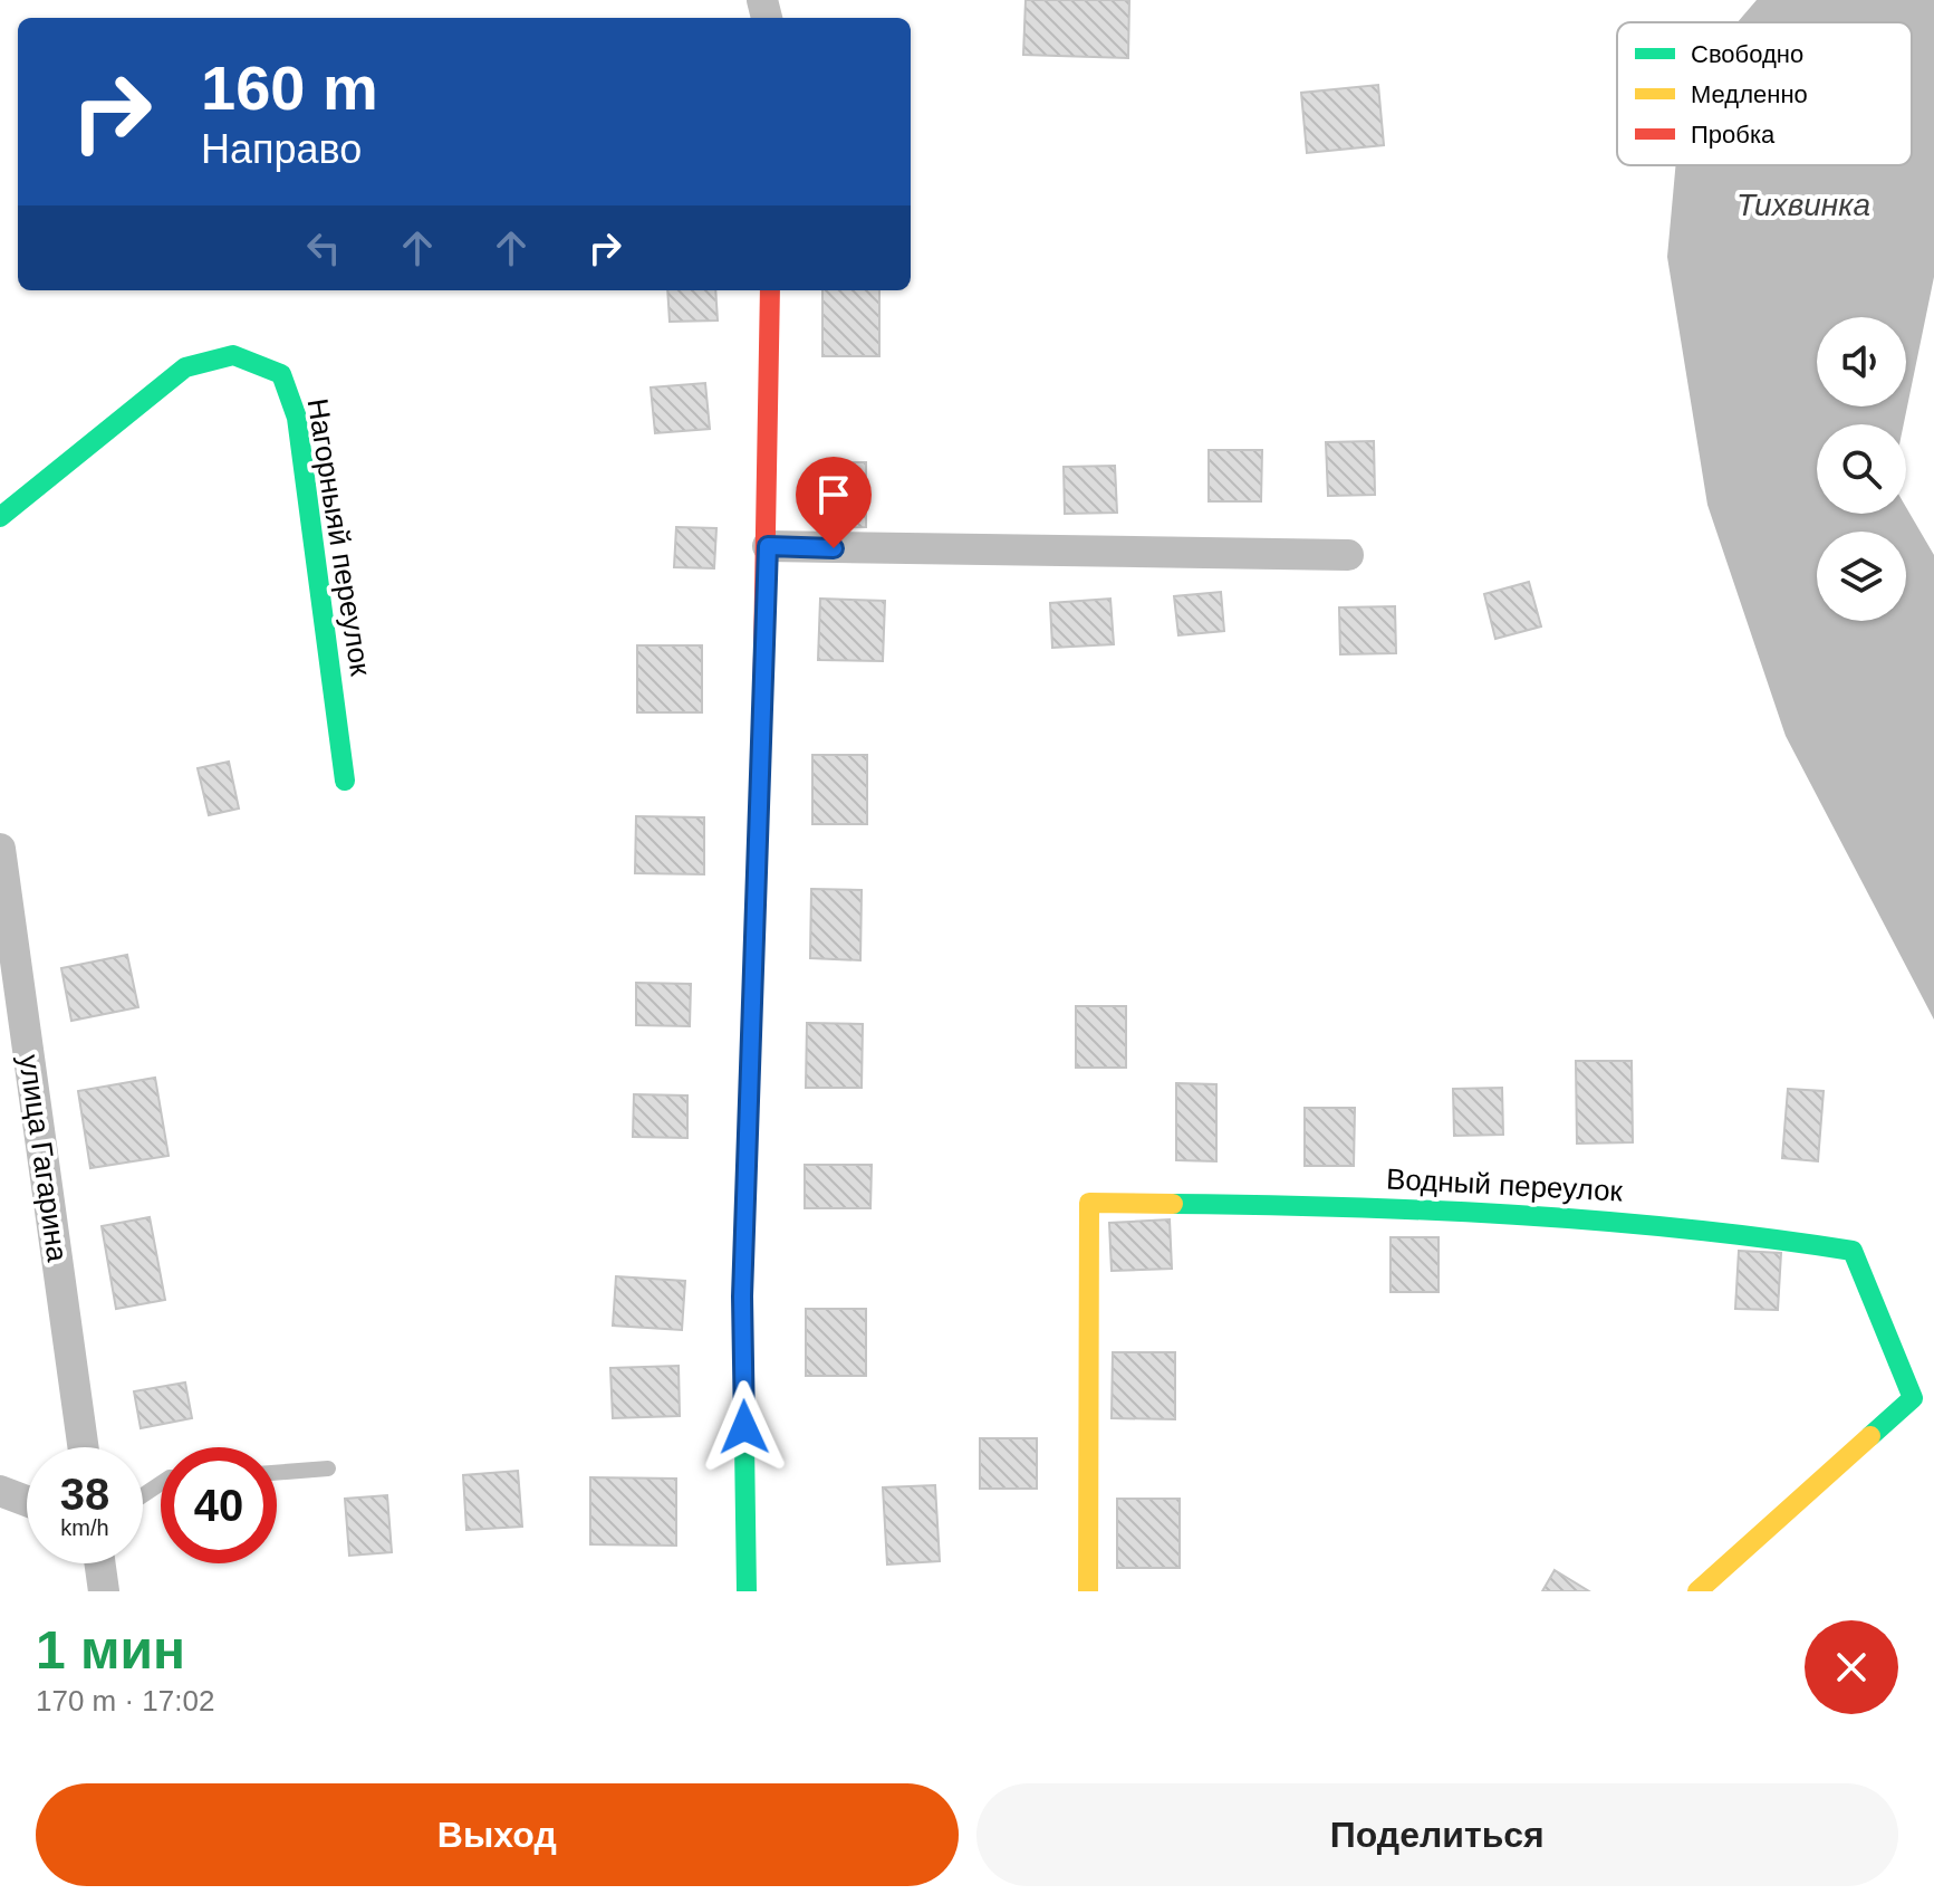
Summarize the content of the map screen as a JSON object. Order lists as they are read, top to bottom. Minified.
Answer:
{"streets":{"street":["Нагорныяй переулок","улица Гагарина","Водный переулок"]},"water":["Тихвинка"],"legend":["Свободно","Медленно","Пробка"],"page":{"turn":["160 m","Направо"],"speed":"38 km/h","limit":"40","heading":["1 мин","170 m · 17:02"],"buttons":["Выход","Поделиться"]}}
